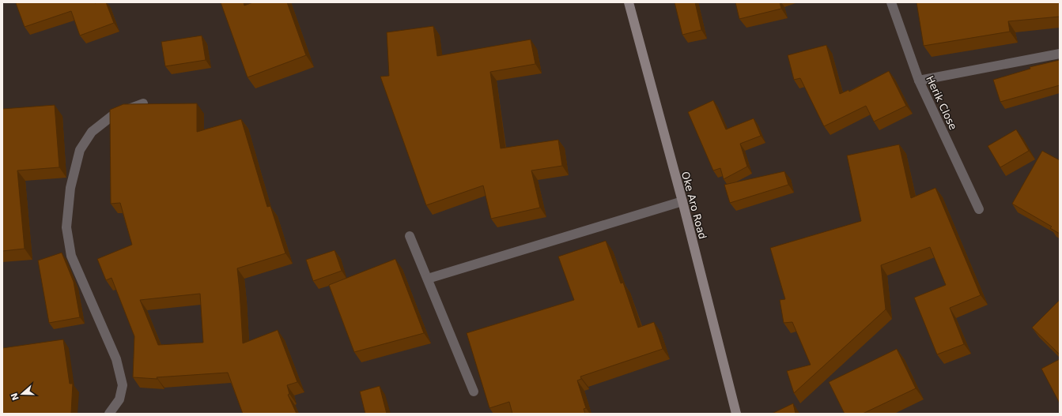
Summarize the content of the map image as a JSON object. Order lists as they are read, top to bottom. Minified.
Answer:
{"streets":{"main road":["Oke Aro Road"],"street":["Herik Close"]},"north":"left"}
